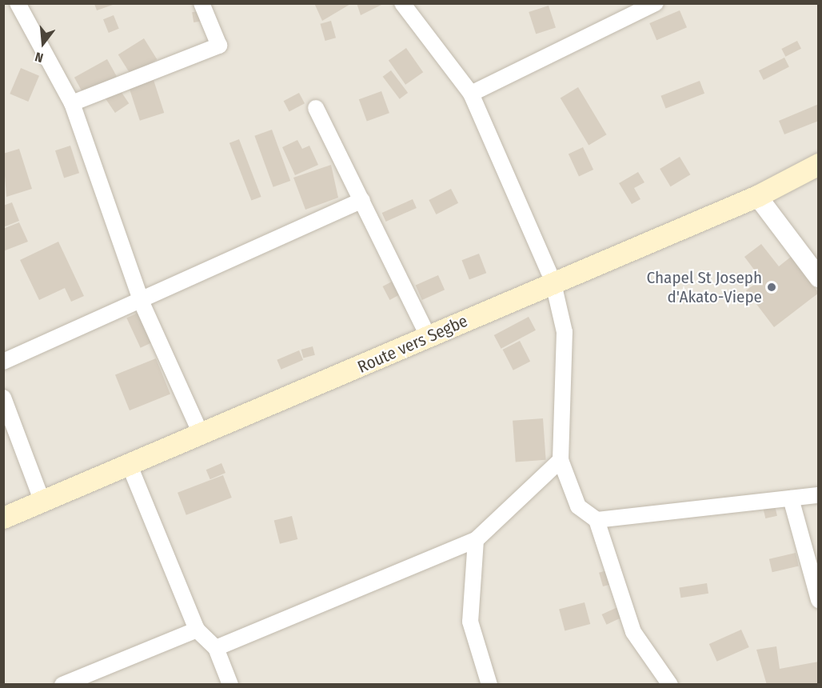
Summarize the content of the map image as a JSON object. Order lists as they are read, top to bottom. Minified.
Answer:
{"streets":{"main road":["Route vers Segbe"]},"places":["Chapel St Joseph d'Akato-Viepe"],"north":"bottom"}
